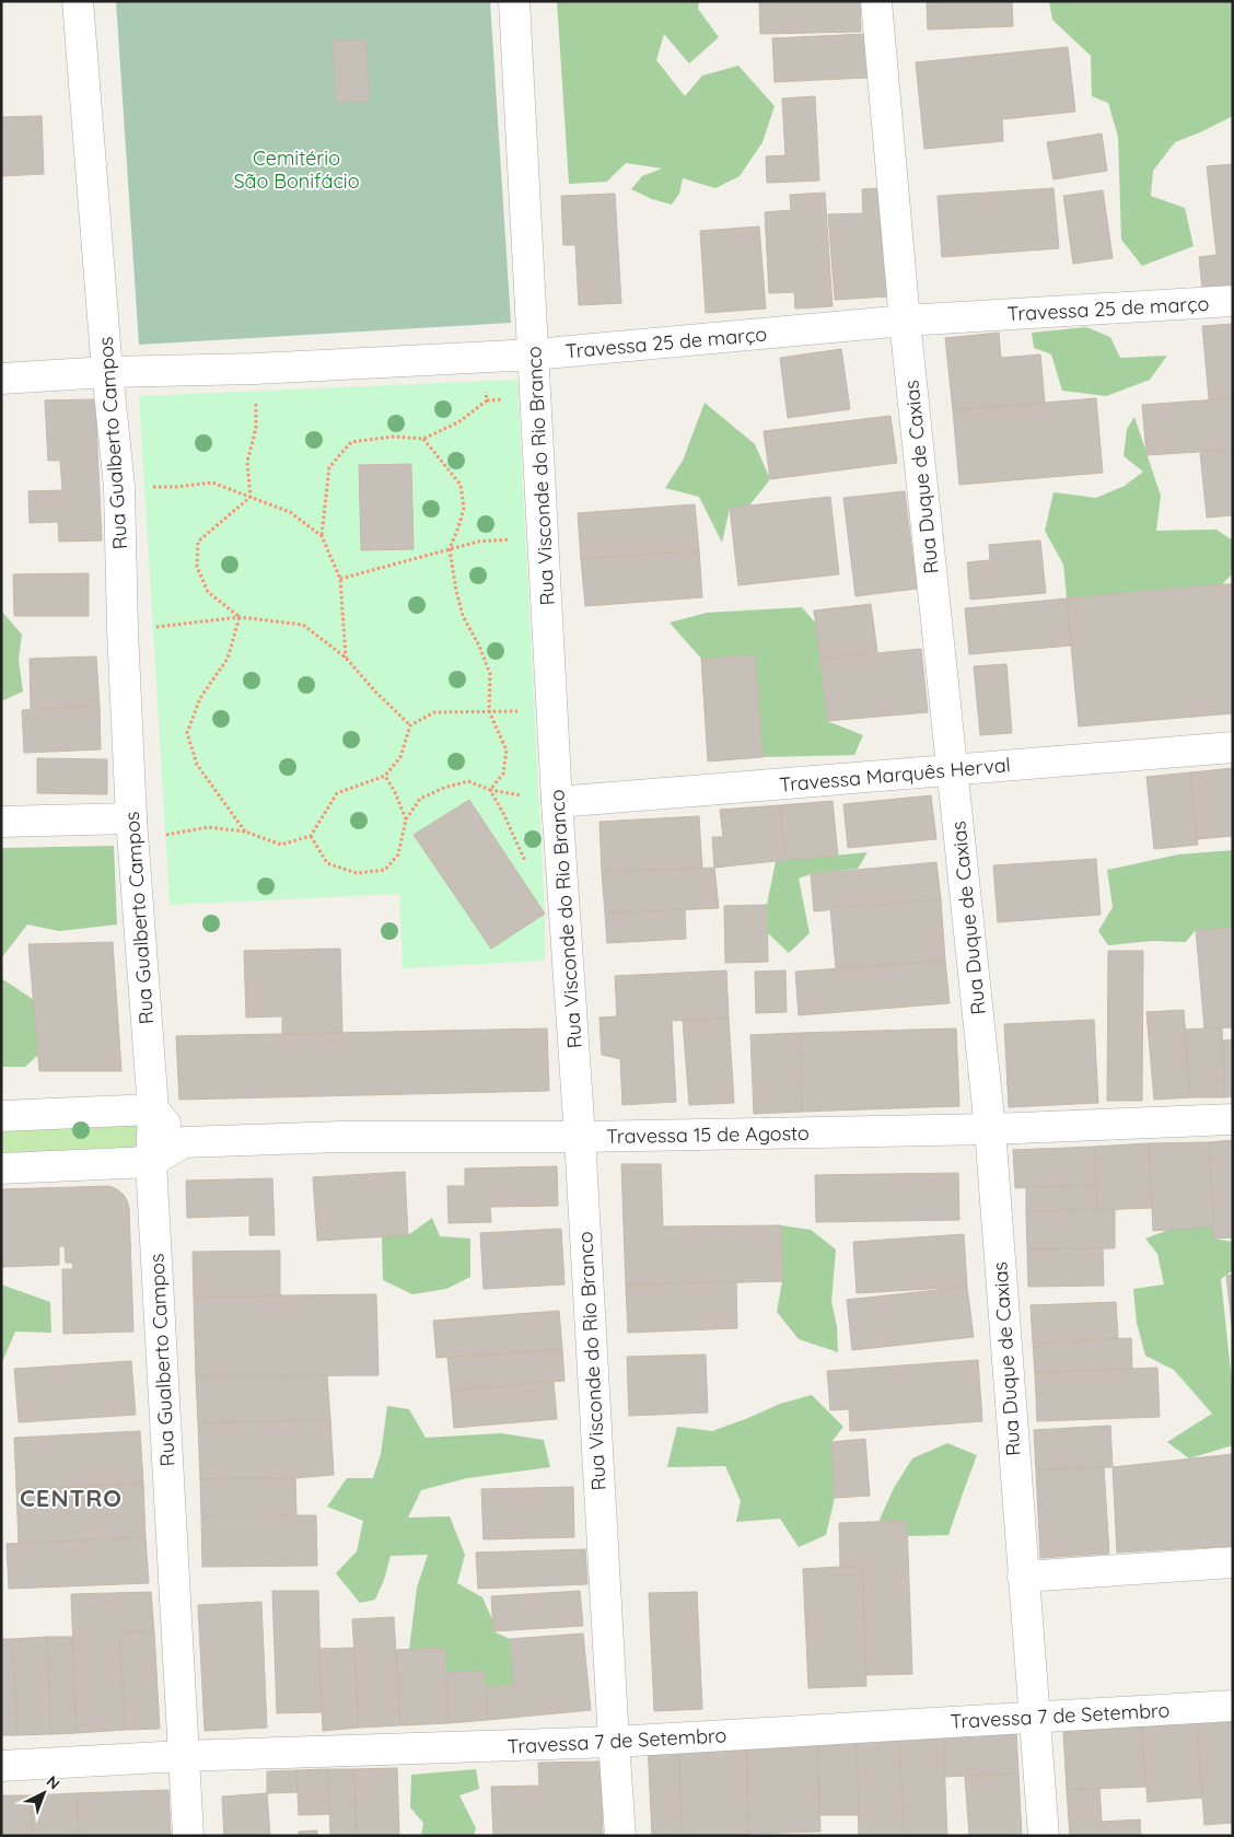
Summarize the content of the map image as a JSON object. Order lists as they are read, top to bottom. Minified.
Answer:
{"streets":{"street":["Travessa 25 de março","Rua Gualberto Campos","Rua Visconde do Rio Branco","Rua Duque de Caxias","Travessa Marquês Herval","Travessa 15 de Agosto","Travessa 7 de Setembro"]},"crossings":[["Travessa 25 de março","Rua Gualberto Campos"],["Travessa 25 de março","Rua Visconde do Rio Branco"],["Travessa 25 de março","Rua Duque de Caxias"],["Rua Gualberto Campos","Travessa 15 de Agosto"],["Rua Gualberto Campos","Travessa 7 de Setembro"],["Rua Visconde do Rio Branco","Travessa Marquês Herval"],["Rua Visconde do Rio Branco","Travessa 15 de Agosto"],["Rua Visconde do Rio Branco","Travessa 7 de Setembro"],["Rua Duque de Caxias","Travessa Marquês Herval"],["Rua Duque de Caxias","Travessa 15 de Agosto"],["Rua Duque de Caxias","Travessa 7 de Setembro"]],"districts":["CENTRO"],"parks":["Cemitério São Bonifácio"],"north":"top right"}
